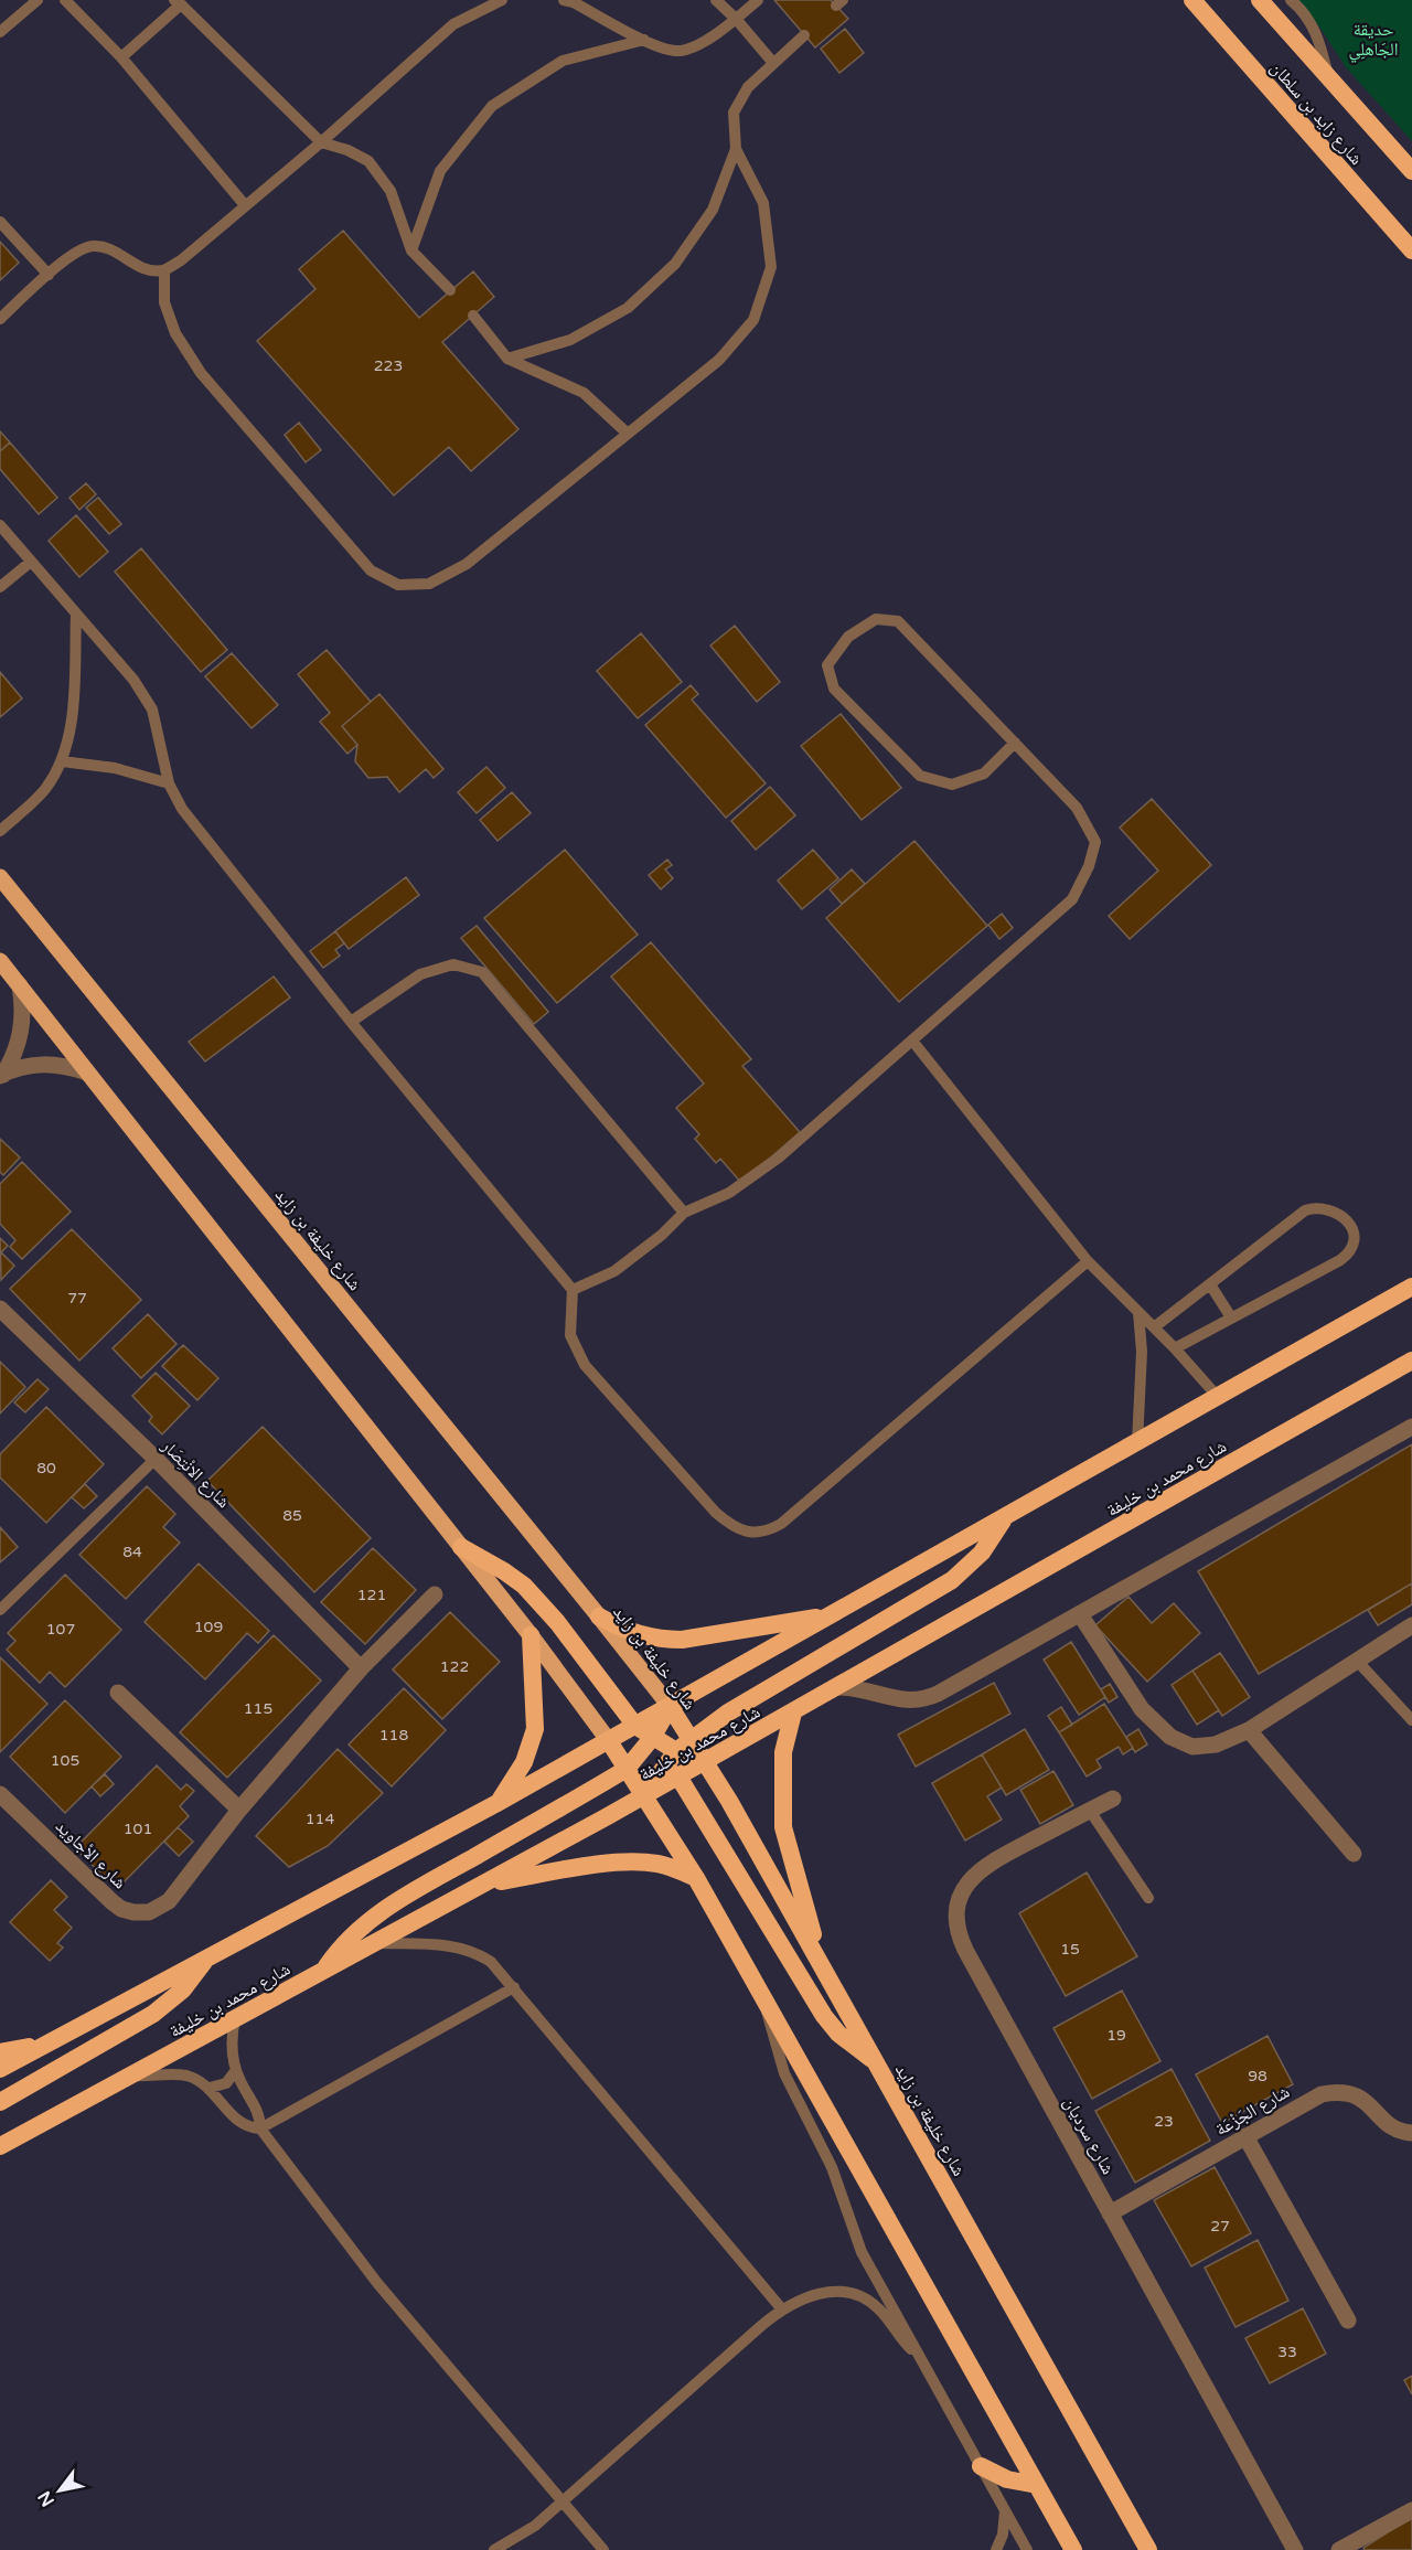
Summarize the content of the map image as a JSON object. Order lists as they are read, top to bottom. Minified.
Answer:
{"streets":{"highway":["شارع زايد بن سلطان","شارع خليفة بن زايد","شارع محمد بن خليفة"],"street":["شارع الانْتِصَار","شارع الأجاويد","شارع الجَزْعَة","شارع سرديان"]},"crossings":[["شارع خليفة بن زايد","شارع محمد بن خليفة"],["شارع الانْتِصَار","شارع الأجاويد"],["شارع الجَزْعَة","شارع سرديان"]],"parks":["حديقة الجَاهلِي"],"house_numbers":["223","77","80","85","84","121","109","107","122","115","118","105","114","101","15","19","98","23","27","33"],"north":"bottom left"}
